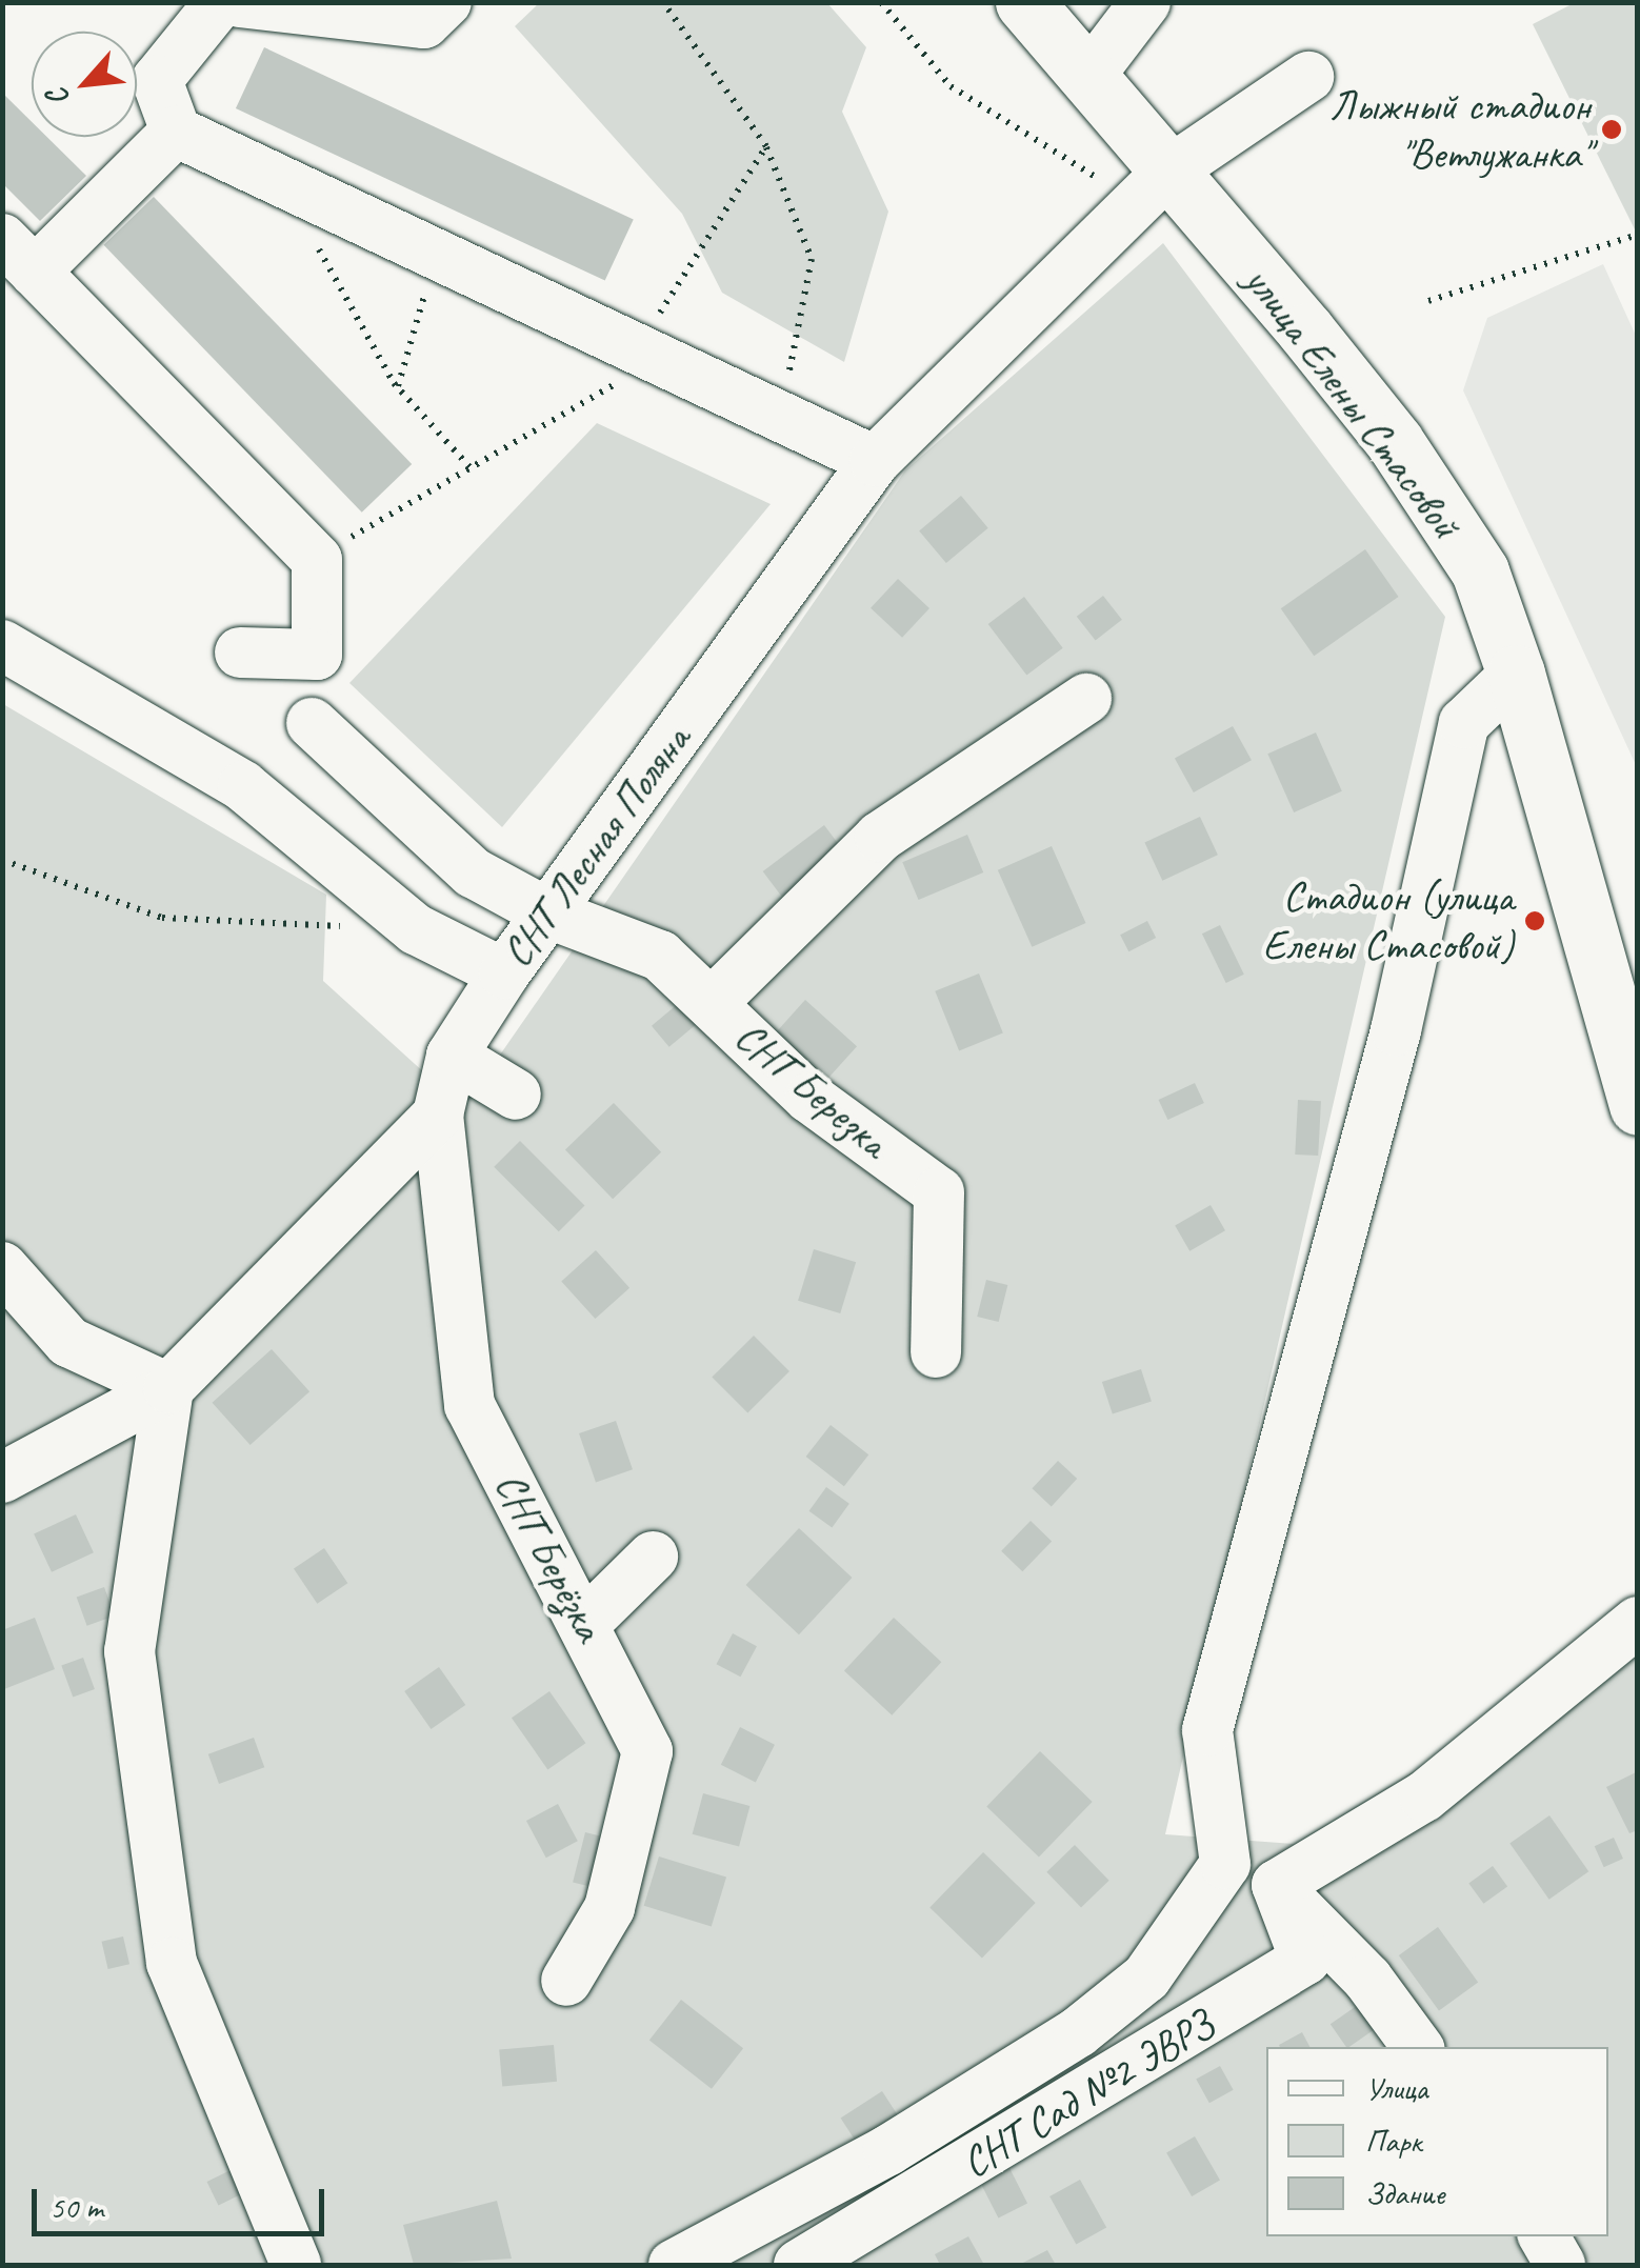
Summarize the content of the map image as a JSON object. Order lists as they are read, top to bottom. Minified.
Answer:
{"streets":{"main road":["улица Елены Стасовой"],"street":["СНТ Лесная Поляна","СНТ Березка","СНТ Берёзка","СНТ Сад №2 ЭВРЗ"]},"crossings":[["улица Елены Стасовой","СНТ Лесная Поляна"],["СНТ Лесная Поляна","СНТ Березка"],["СНТ Лесная Поляна","СНТ Берёзка"]],"places":["Лыжный стадион \"Ветлужанка\"","Стадион (улица Елены Стасовой)"],"legend":["Улица","Парк","Здание"],"scale_bar":"50 m","north":"bottom left"}
